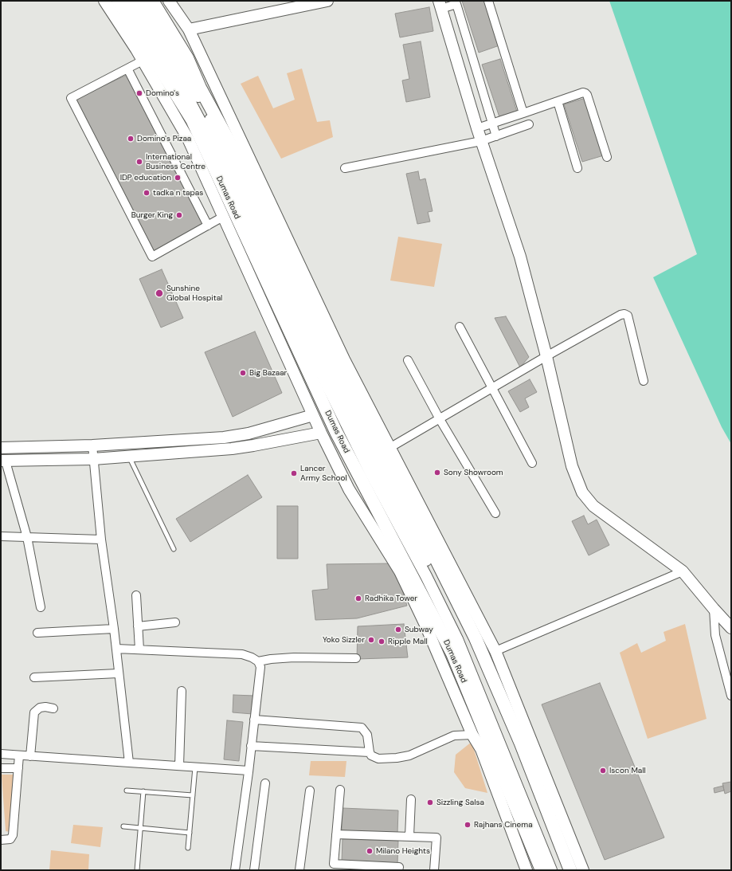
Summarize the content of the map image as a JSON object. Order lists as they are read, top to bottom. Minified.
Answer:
{"streets":{"main road":["Dumas Road"]},"places":["Domino's","Domino's Pizaa","International Business Centre","IDP education","tadka n tapas","Burger King","Sunshine Global Hospital","Big Bazaar","Sony Showroom","Lancer Army School","Radhika Tower","Subway","Yoko Sizzler","Ripple Mall","Iscon Mall","Sizzling Salsa","Rajhans Cinema","Milano Heights"]}
